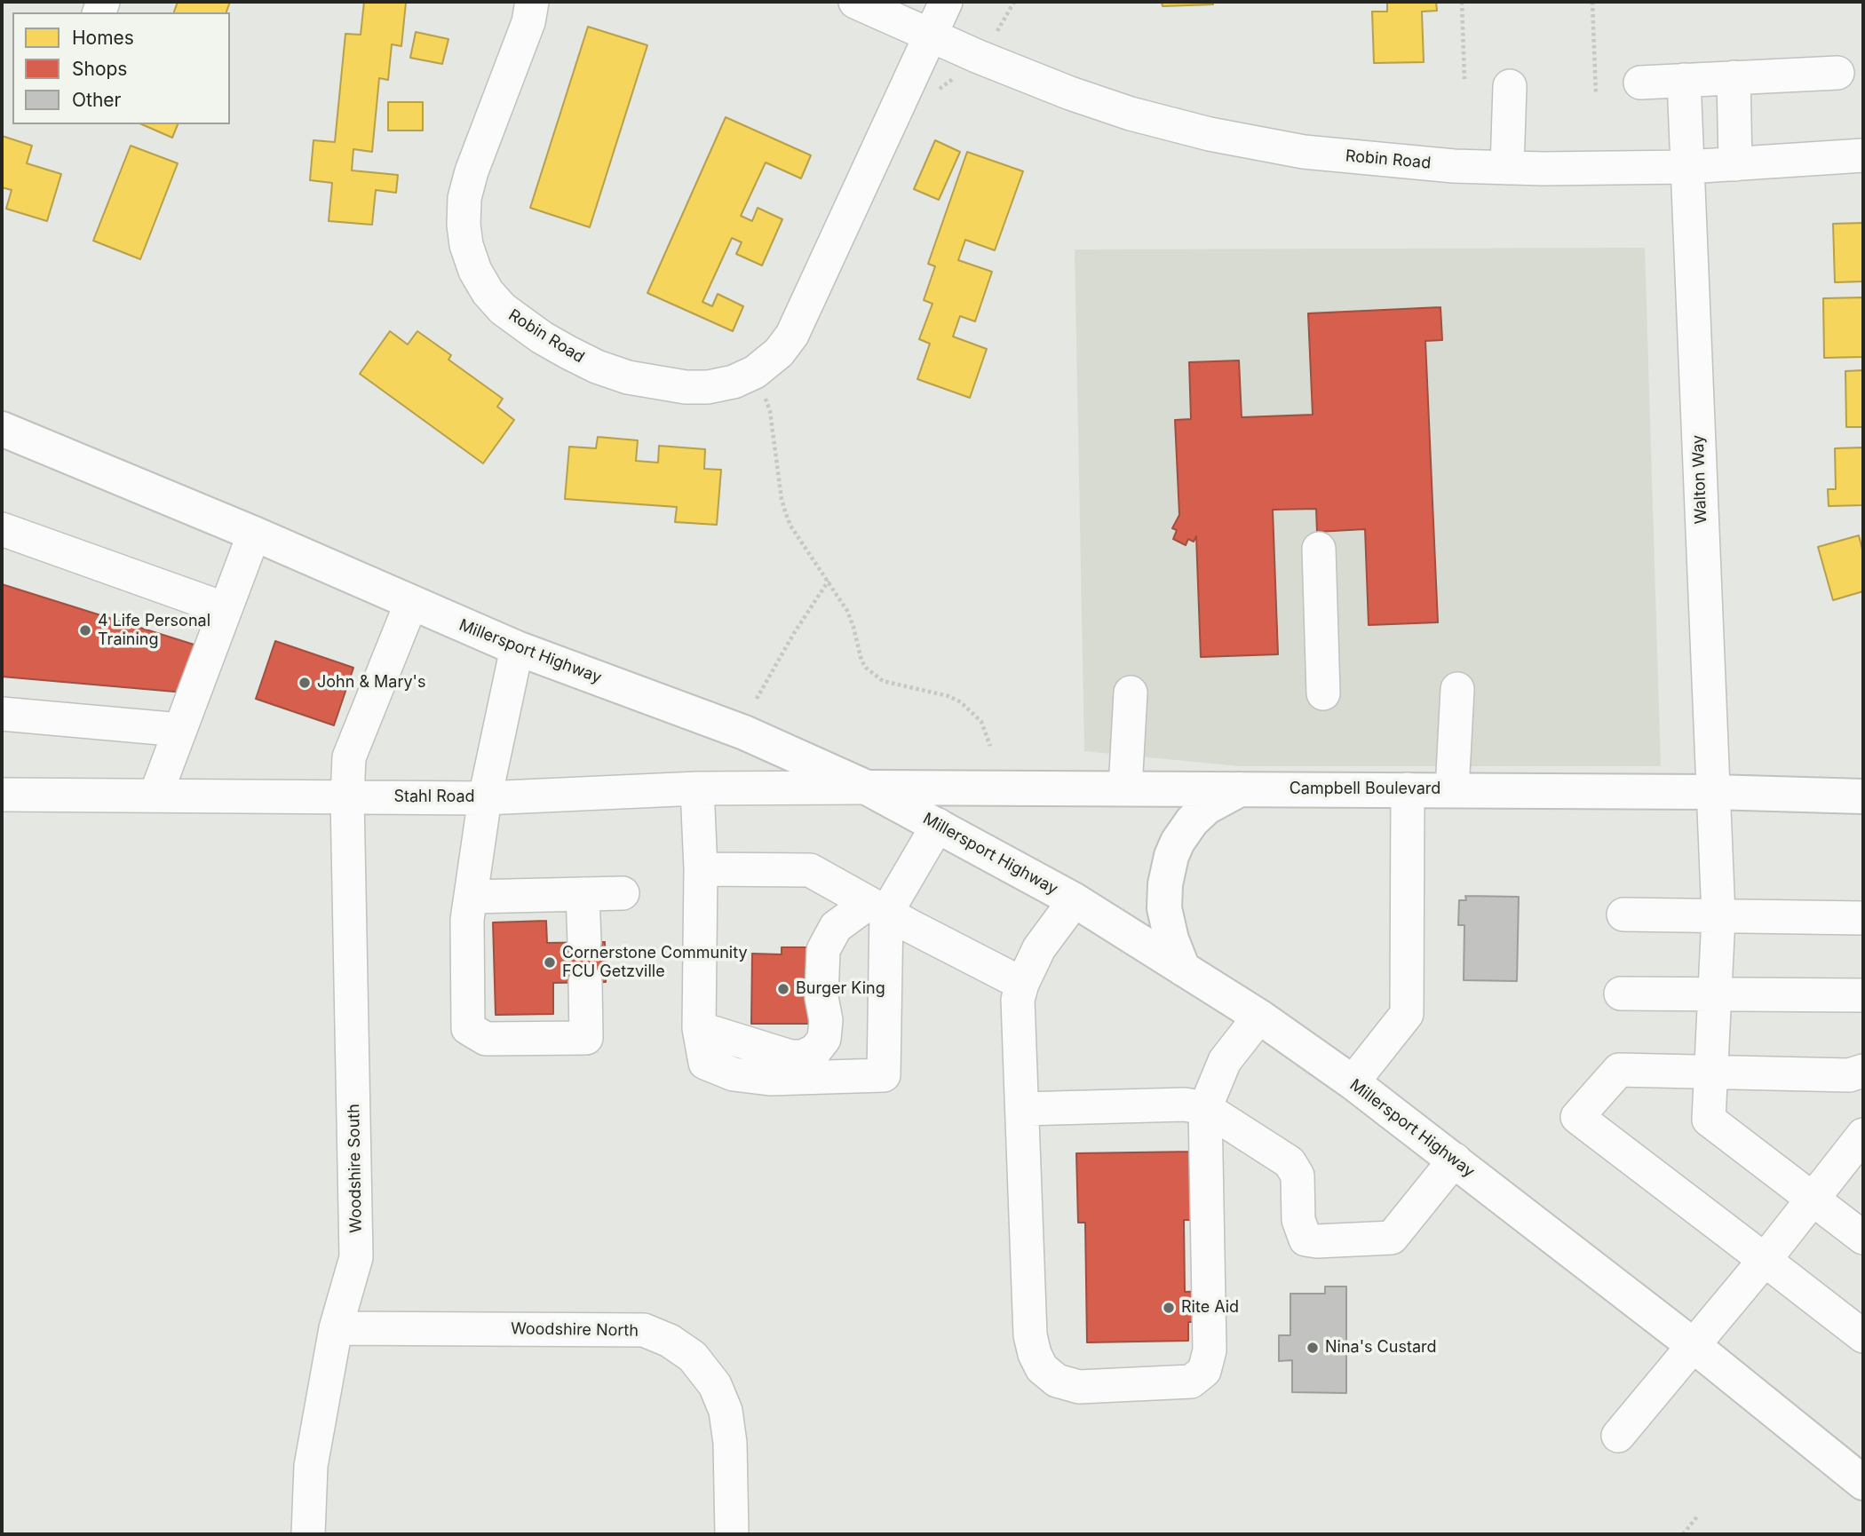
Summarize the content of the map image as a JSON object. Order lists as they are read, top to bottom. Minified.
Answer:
{"streets":{"main road":["Millersport Highway","Campbell Boulevard"],"street":["Robin Road","Walton Way","Stahl Road","Woodshire South","Woodshire North"]},"crossings":[["Robin Road","Walton Way"],["Walton Way","Campbell Boulevard"],["Millersport Highway","Campbell Boulevard"],["Millersport Highway","Stahl Road"],["Millersport Highway","Woodshire South"],["Campbell Boulevard","Stahl Road"],["Stahl Road","Woodshire South"],["Woodshire South","Woodshire North"]],"places":["4 Life Personal Training","John & Mary's","Cornerstone Community FCU Getzville","Burger King","Rite Aid","Nina's Custard"],"legend":["Homes","Shops","Other"]}
